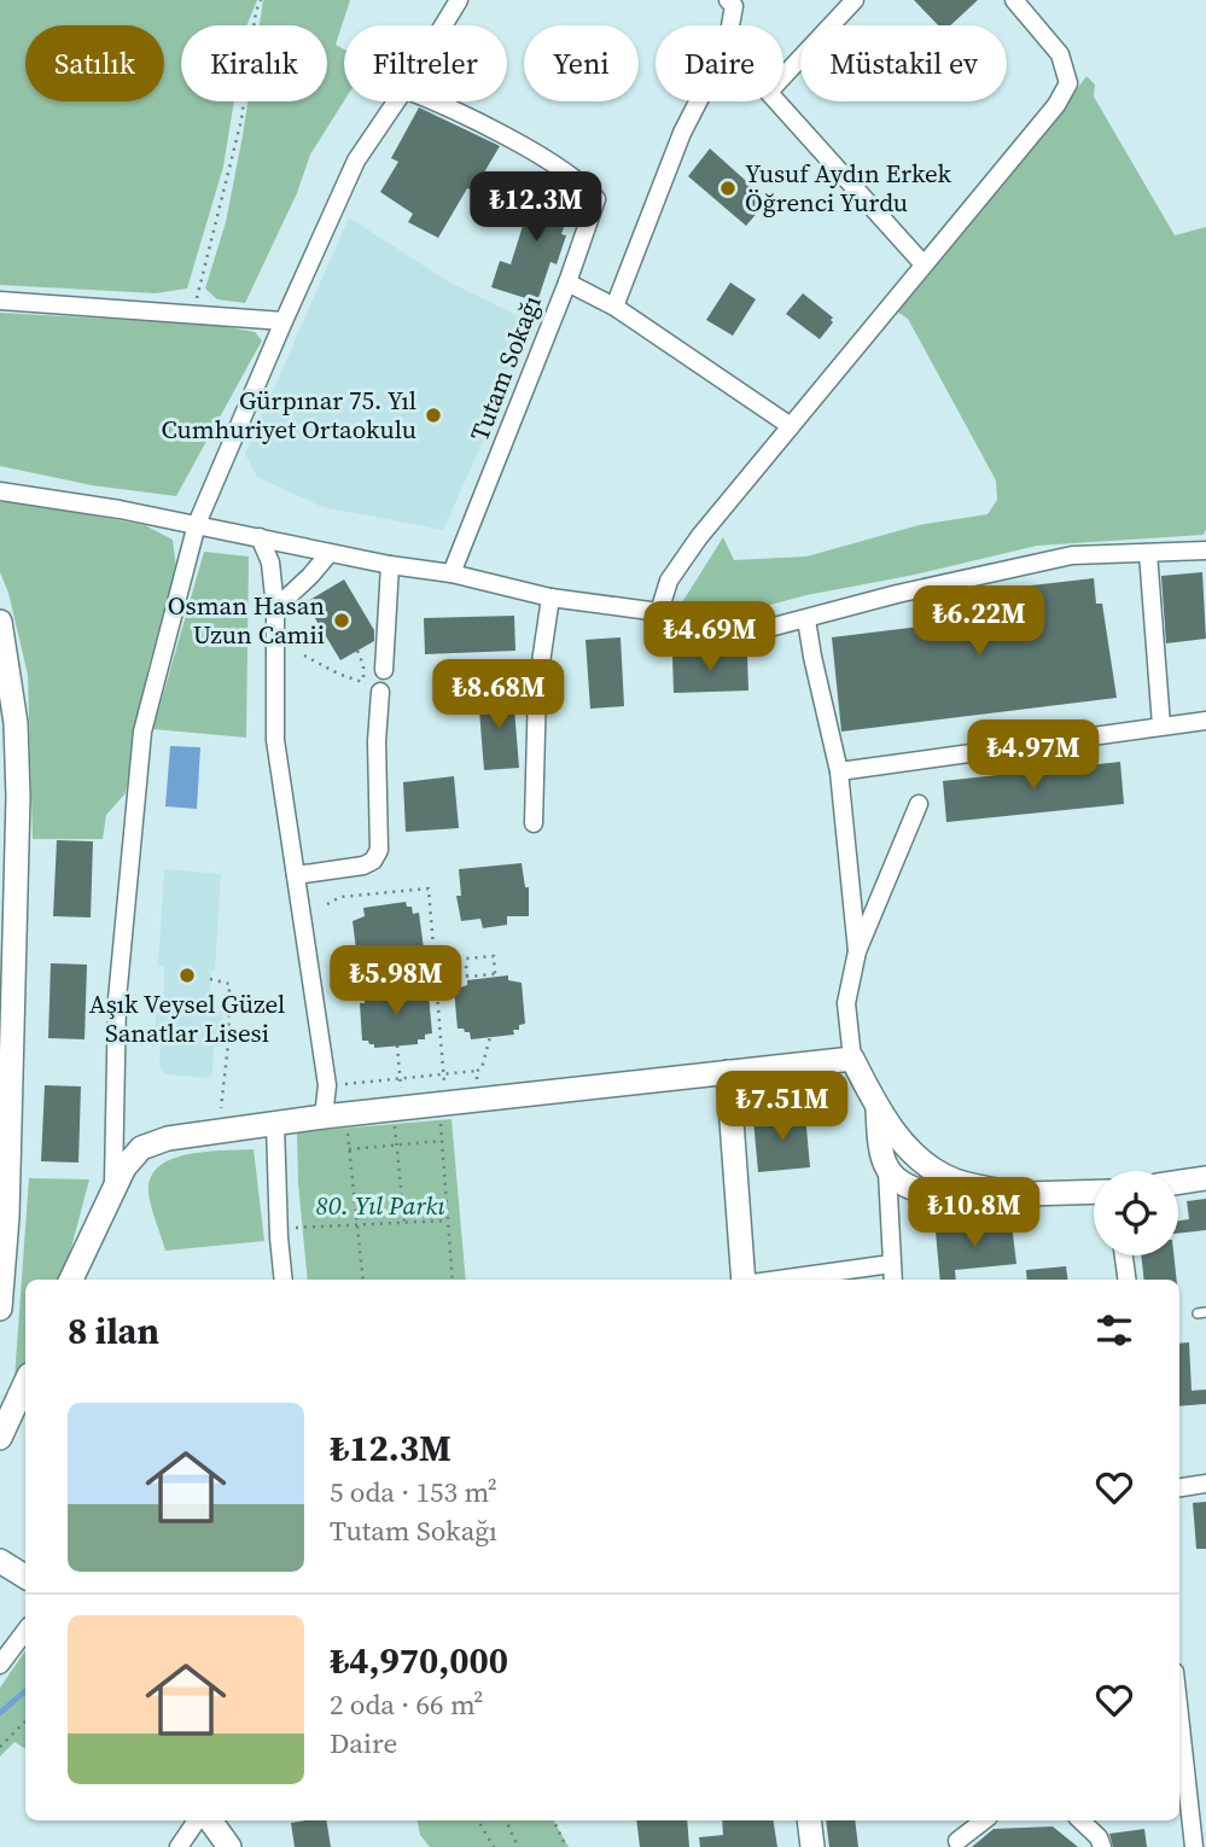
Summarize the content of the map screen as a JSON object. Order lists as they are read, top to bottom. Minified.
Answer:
{"streets":{"street":["Tutam Sokağı"]},"parks":["80. Yıl Parkı"],"places":["Yusuf Aydın Erkek Öğrenci Yurdu","Gürpınar 75. Yıl Cumhuriyet Ortaokulu","Osman Hasan Uzun Camii","Aşık Veysel Güzel Sanatlar Lisesi"],"page":{"chip":["Satılık","Kiralık","Filtreler","Yeni","Daire","Müstakil ev"],"price":["₺12.3M","₺6.22M","₺4.69M","₺8.68M","₺4.97M","₺5.98M","₺7.51M","₺10.8M"],"heading":"8 ilan","list":[{"name":"₺12.3M","note":"5 oda · 153 m² · Tutam Sokağı"},{"name":"₺4,970,000","note":"2 oda · 66 m² · Daire"}]}}
